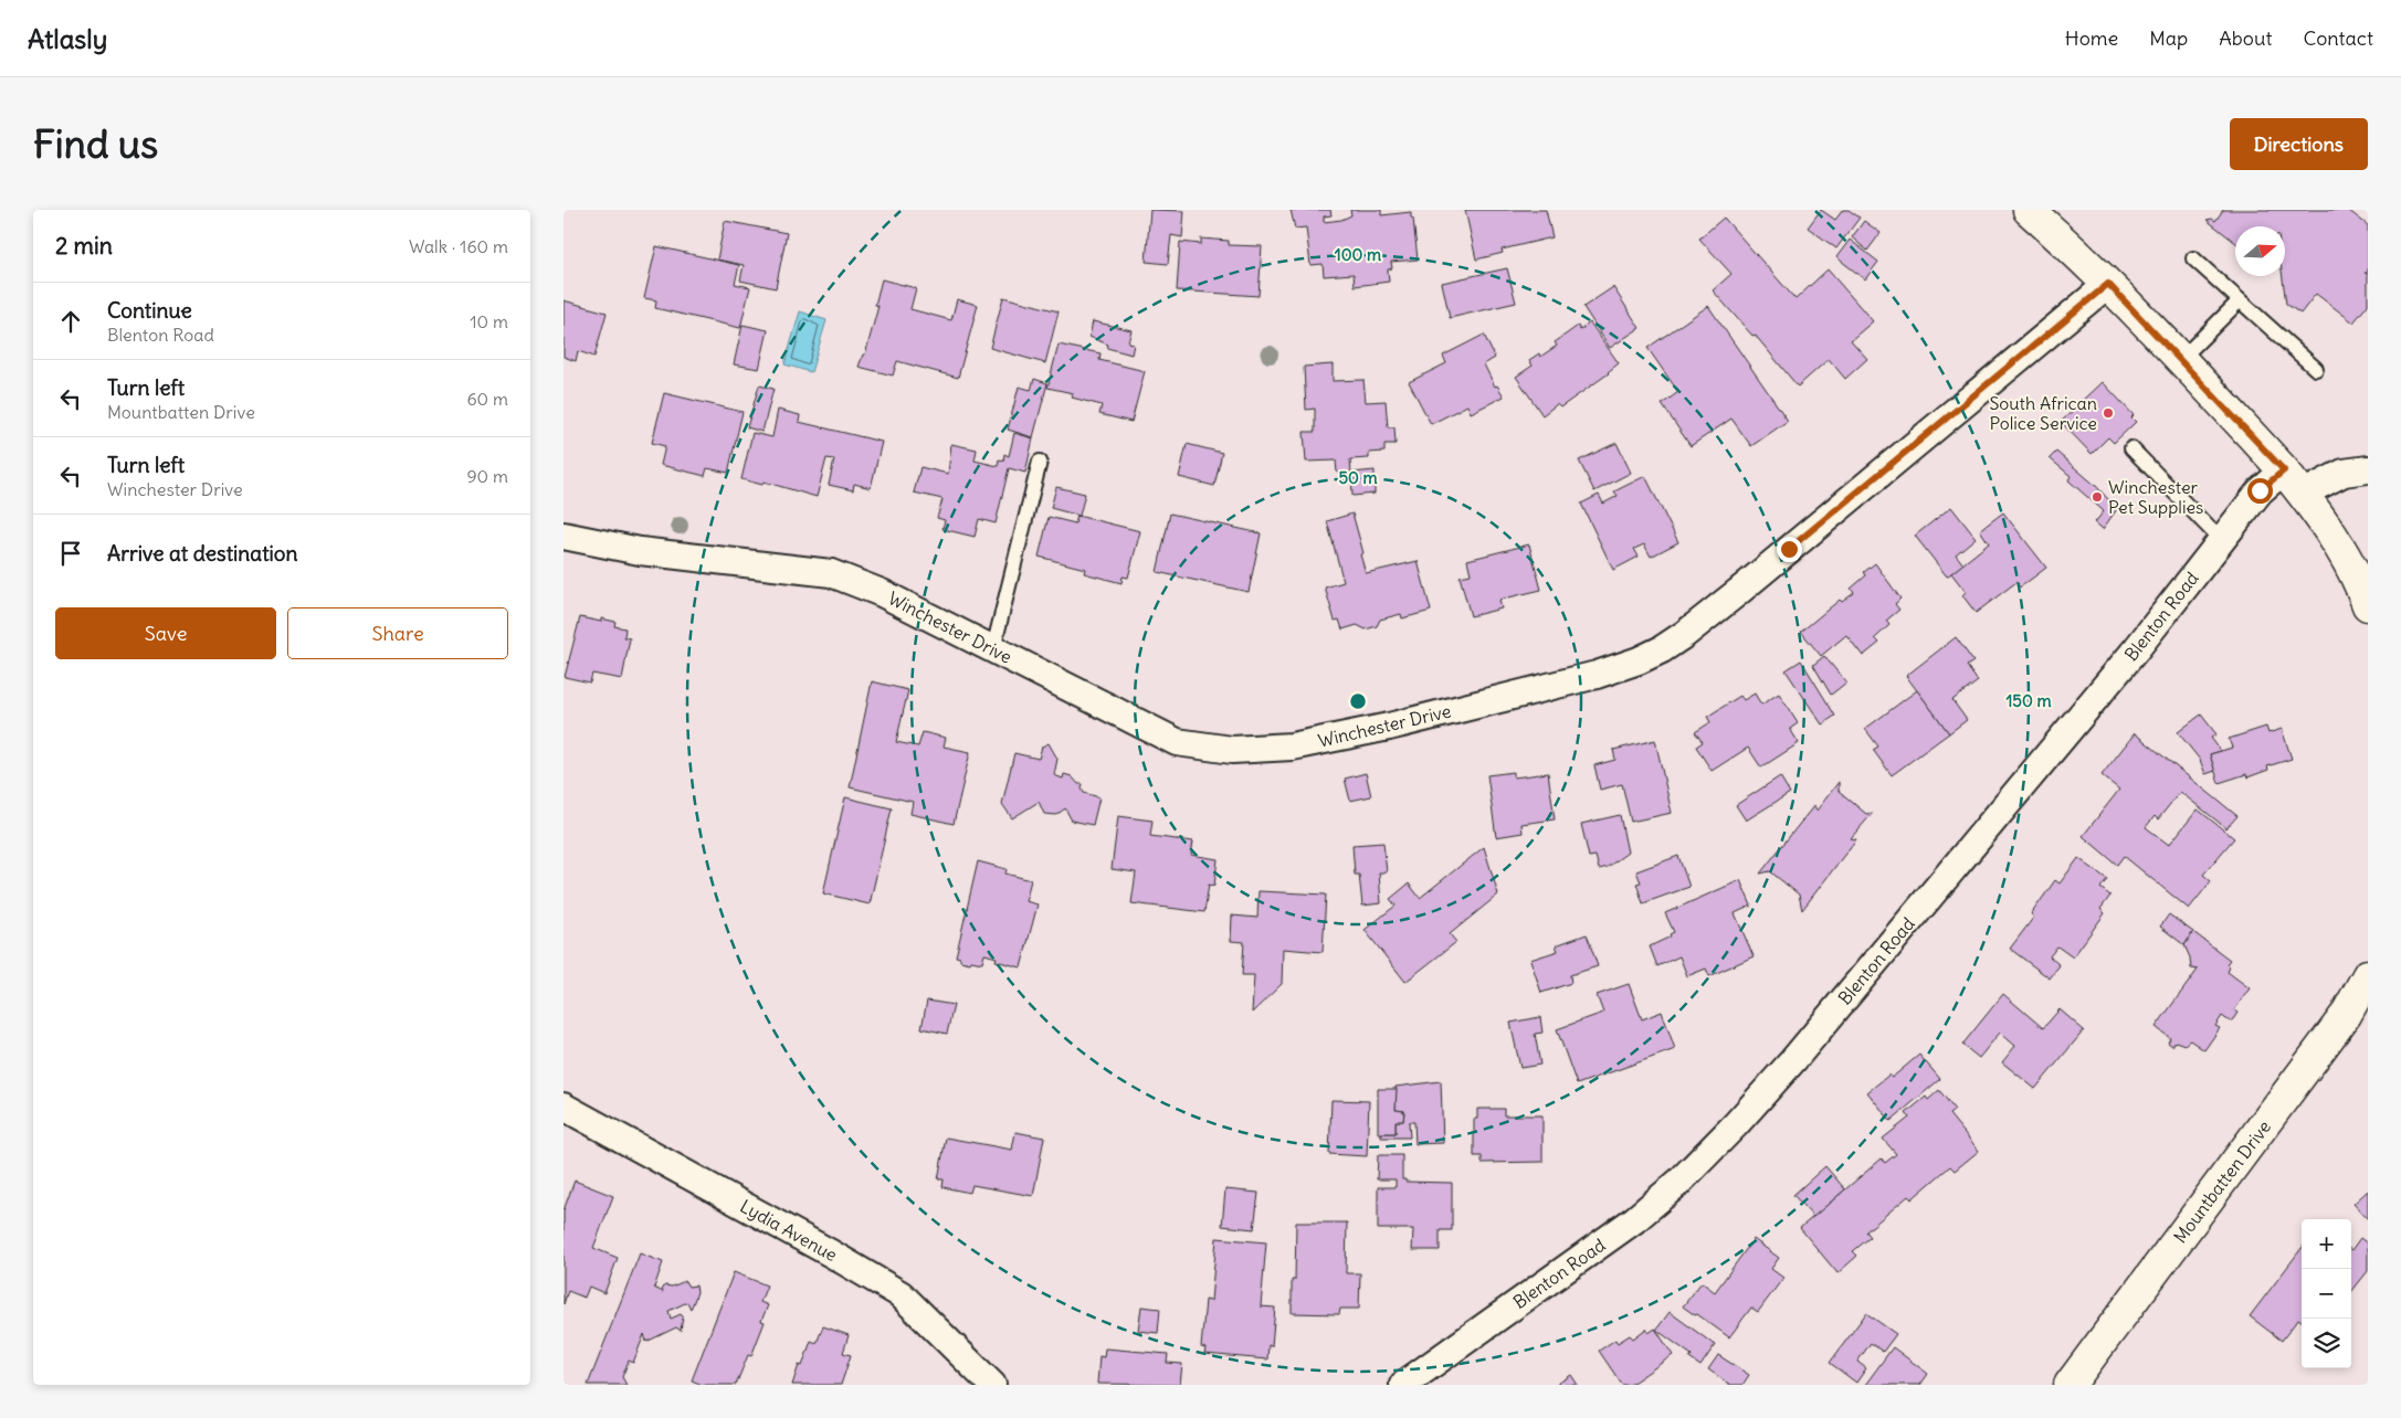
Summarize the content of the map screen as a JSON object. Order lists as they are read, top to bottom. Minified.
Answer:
{"streets":{"main road":["Mountbatten Drive"],"street":["Blenton Road","Winchester Drive","Lydia Avenue"]},"places":["South African Police Service","Winchester Pet Supplies"],"north":"right","page":{"header":"Atlasly","nav":["Home","Map","About","Contact"],"buttons":["Directions",["Save","Share"]],"title":"Find us","heading":["2 min","Walk · 160 m"],"list":[["Continue","Blenton Road","10 m"],["Turn left","Mountbatten Drive","60 m"],["Turn left","Winchester Drive","90 m"],"Arrive at destination"],"map_buttons":["+","−"]},"rings":["100 m","50 m","150 m"]}
